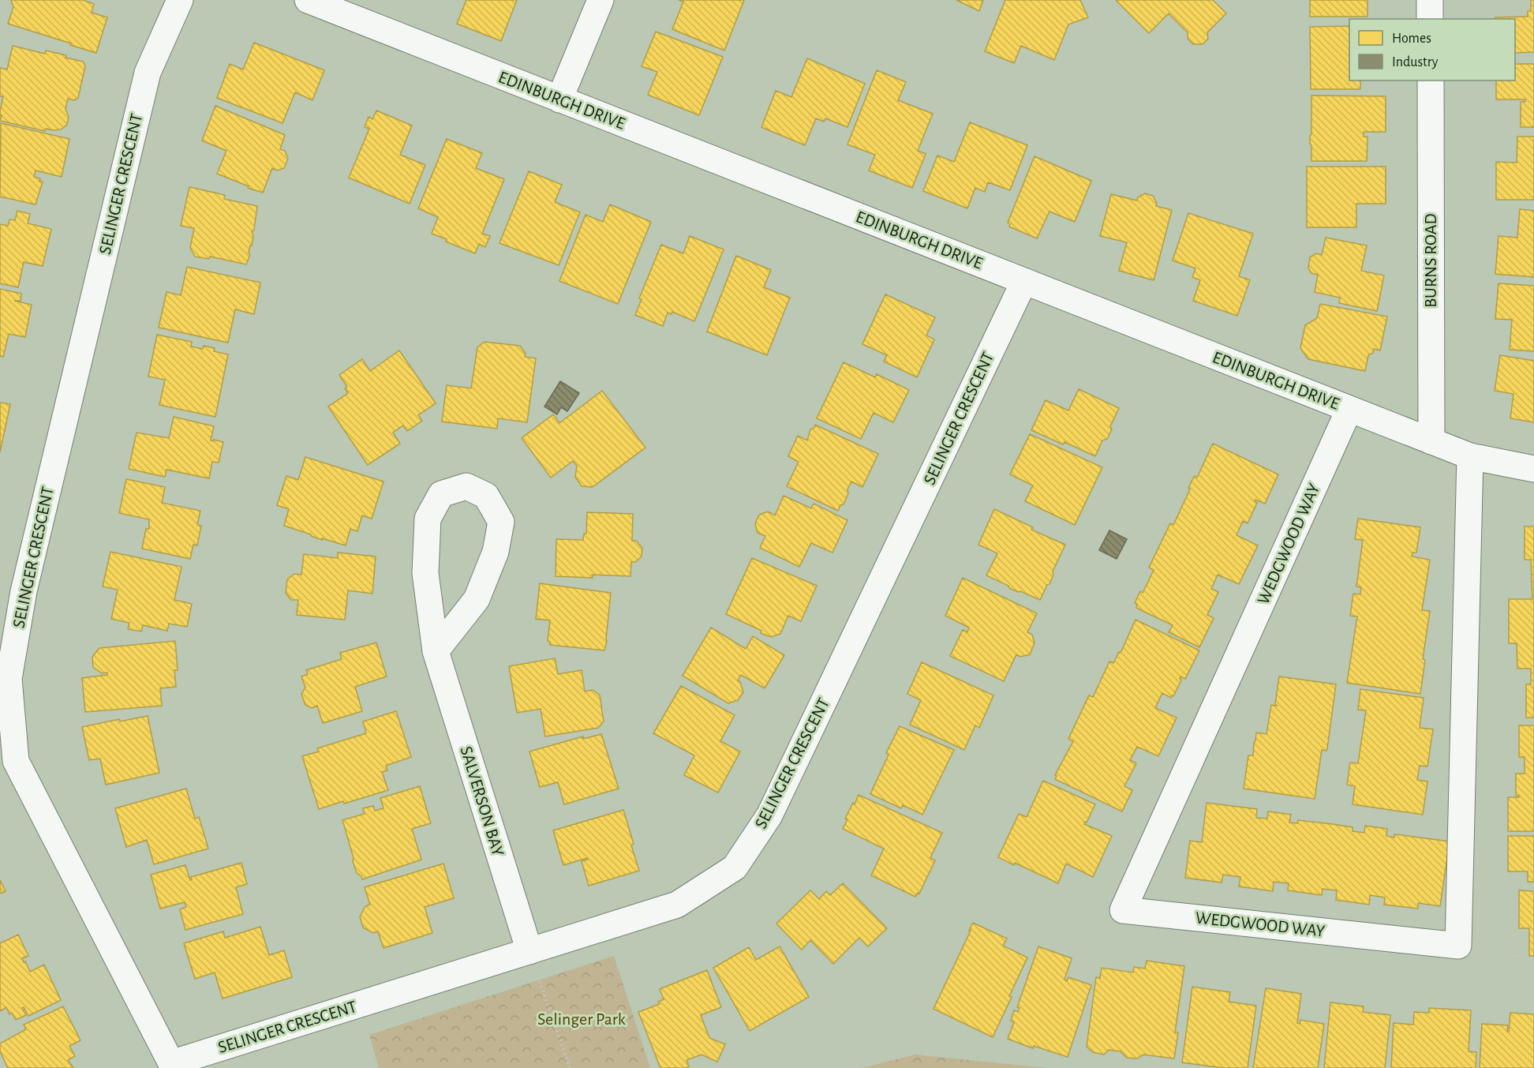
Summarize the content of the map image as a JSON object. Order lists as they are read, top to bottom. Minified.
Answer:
{"streets":{"street":["EDINBURGH DRIVE","SELINGER CRESCENT","BURNS ROAD","WEDGWOOD WAY","SALVERSON BAY"]},"crossings":[["EDINBURGH DRIVE","SELINGER CRESCENT"],["EDINBURGH DRIVE","BURNS ROAD"],["EDINBURGH DRIVE","WEDGWOOD WAY"],["SELINGER CRESCENT","SALVERSON BAY"]],"parks":["Selinger Park"],"legend":["Homes","Industry"]}
